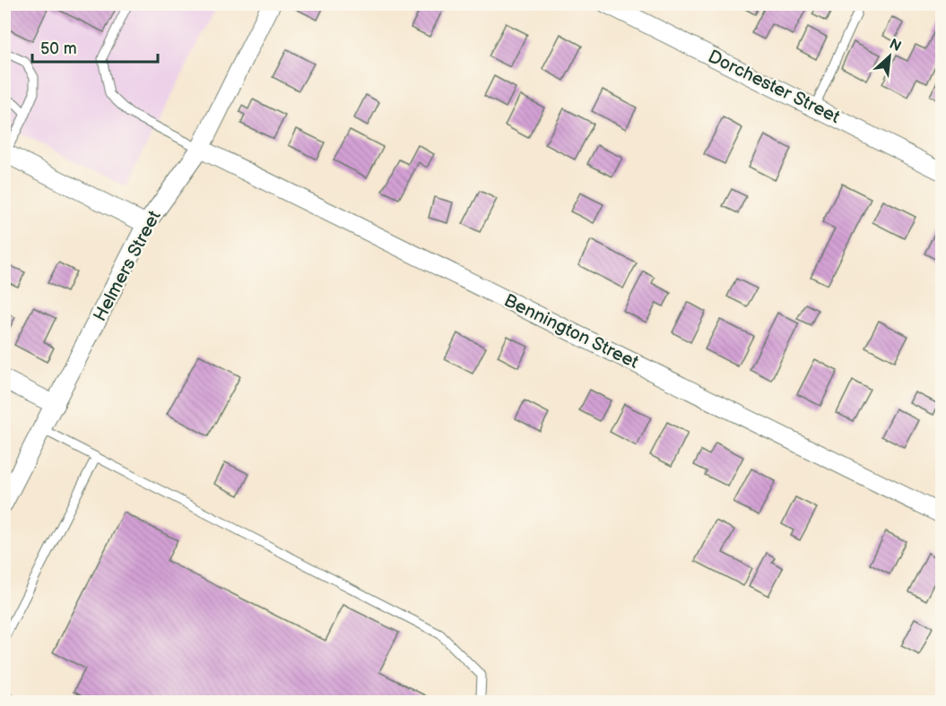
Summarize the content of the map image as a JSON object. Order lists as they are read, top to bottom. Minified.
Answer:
{"streets":{"street":["Dorchester Street","Helmers Street","Bennington Street"]},"crossings":[["Helmers Street","Bennington Street"]],"scale_bar":"50 m","north":"top right"}
